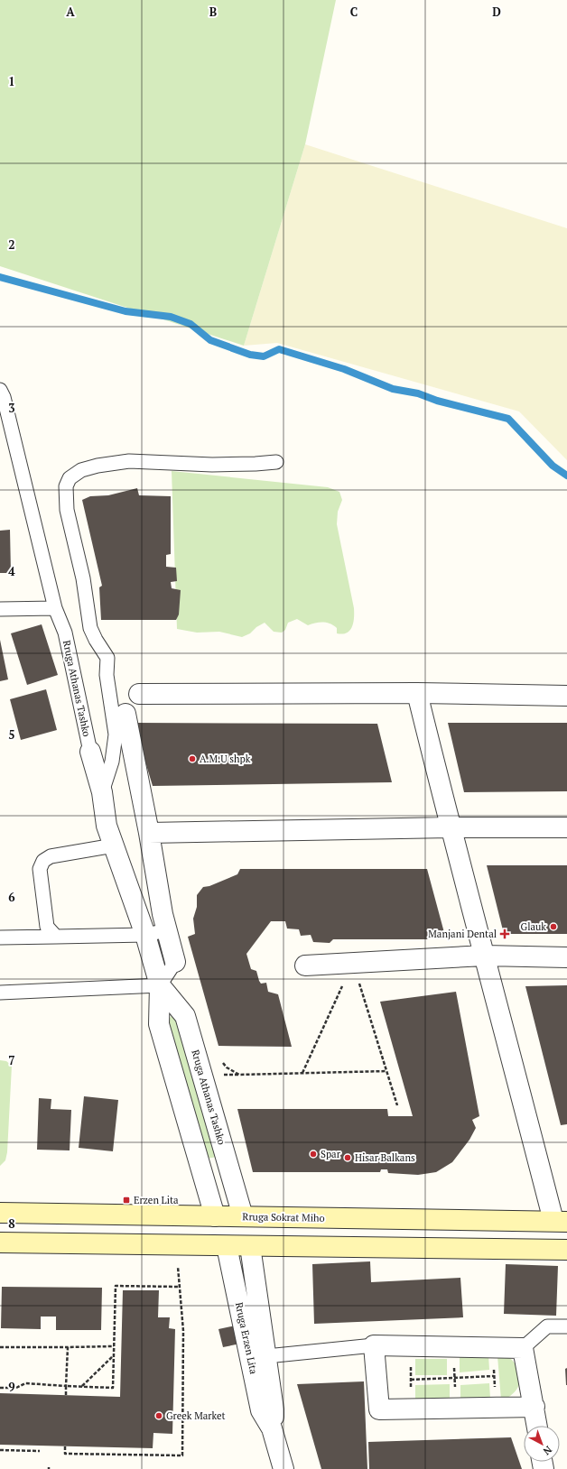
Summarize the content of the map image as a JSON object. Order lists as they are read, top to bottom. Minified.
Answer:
{"streets":{"main road":["Rruga Sokrat Miho"],"street":["Rruga Athanas Tashko","Rruga Erzen Lita"]},"crossings":[["Rruga Athanas Tashko","Rruga Sokrat Miho"]],"places":{"other":["A.M.U shpk","Glauk","Spar","Hisar Balkans","Greek Market"],"health":["Manjani Dental"],"transit":["Erzen Lita"]},"north":"bottom right","grid":{"columns":["A","B","C","D"],"rows":["1","2","3","4","5","6","7","8","9"]}}
